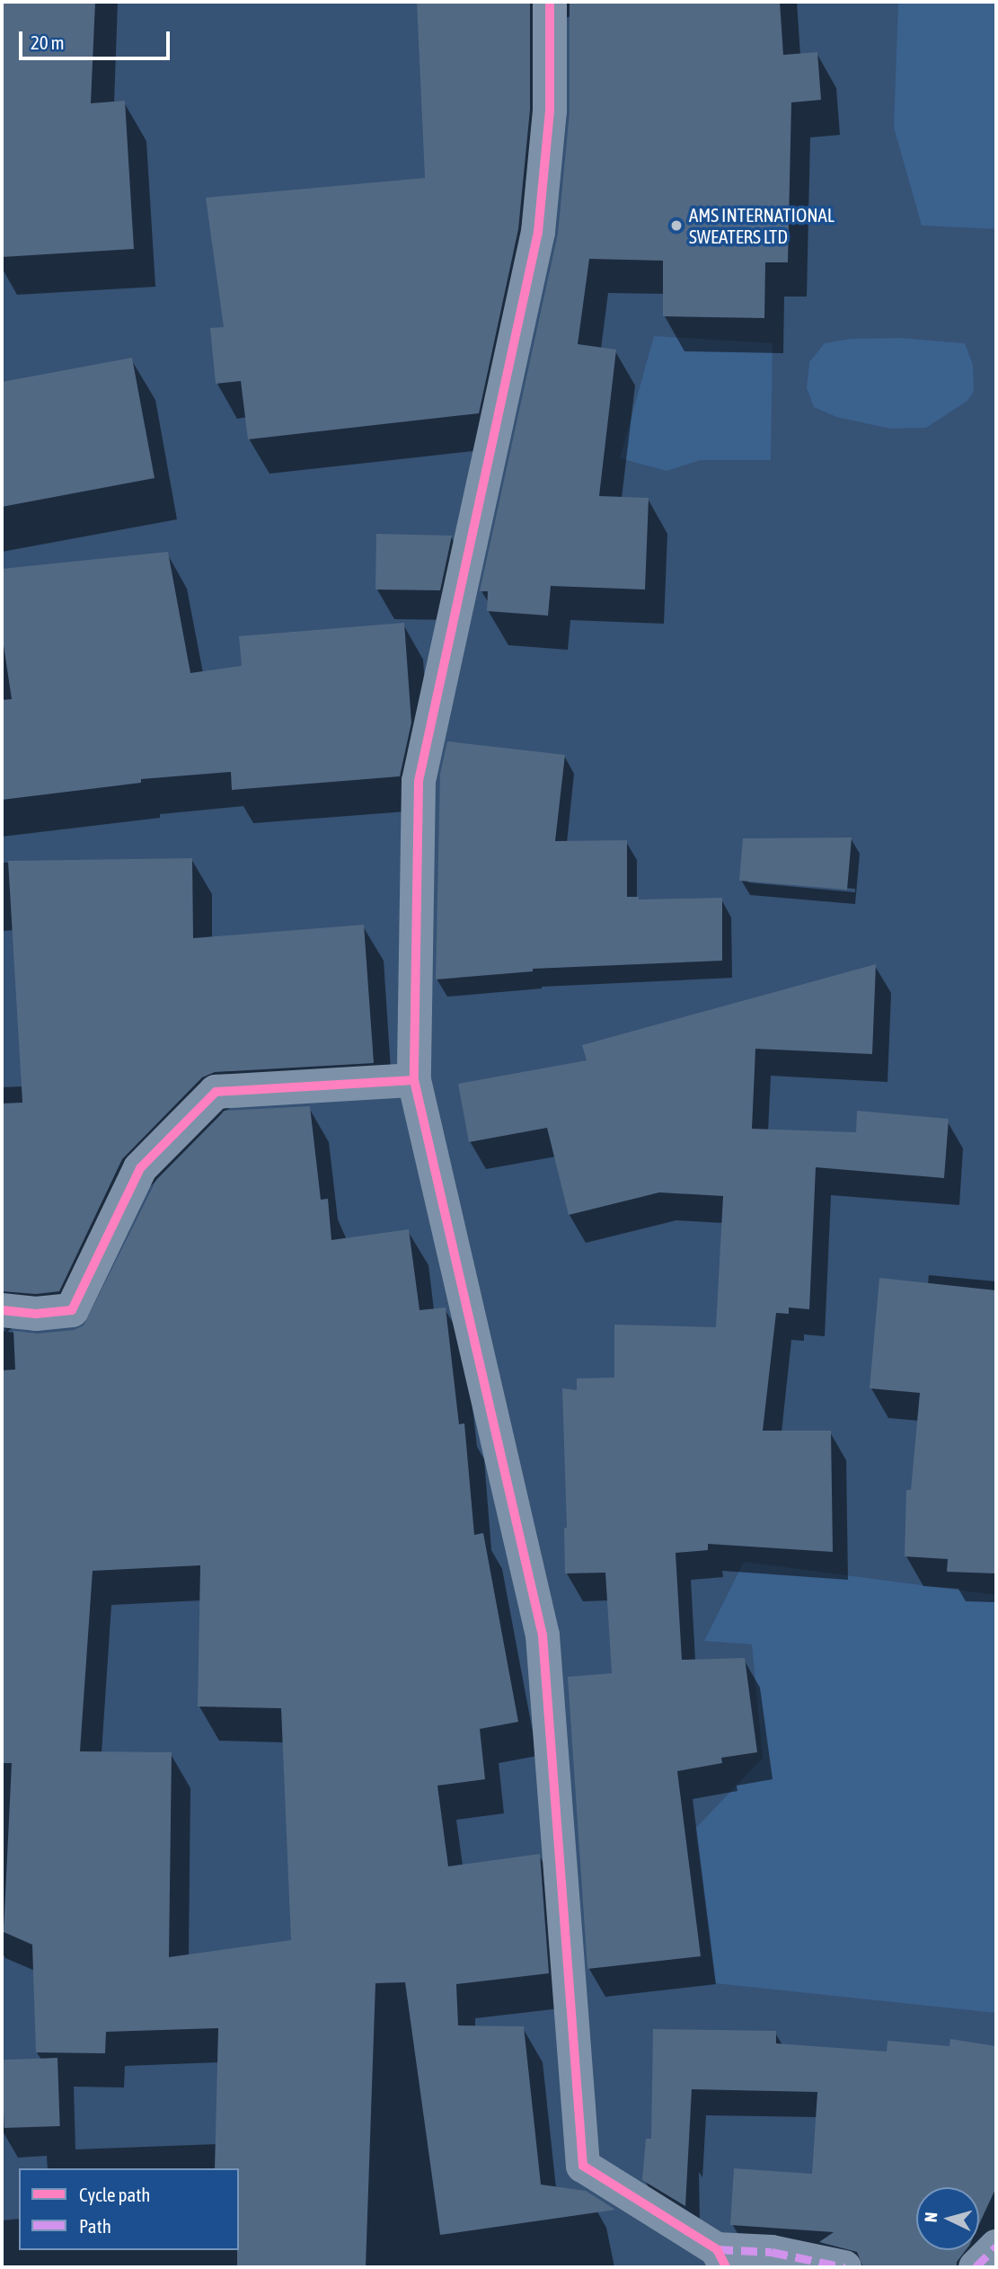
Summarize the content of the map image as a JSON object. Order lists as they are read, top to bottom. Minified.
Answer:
{"places":["AMS INTERNATIONAL SWEATERS LTD"],"legend":["Cycle path","Path"],"scale_bar":"20 m","north":"left"}
